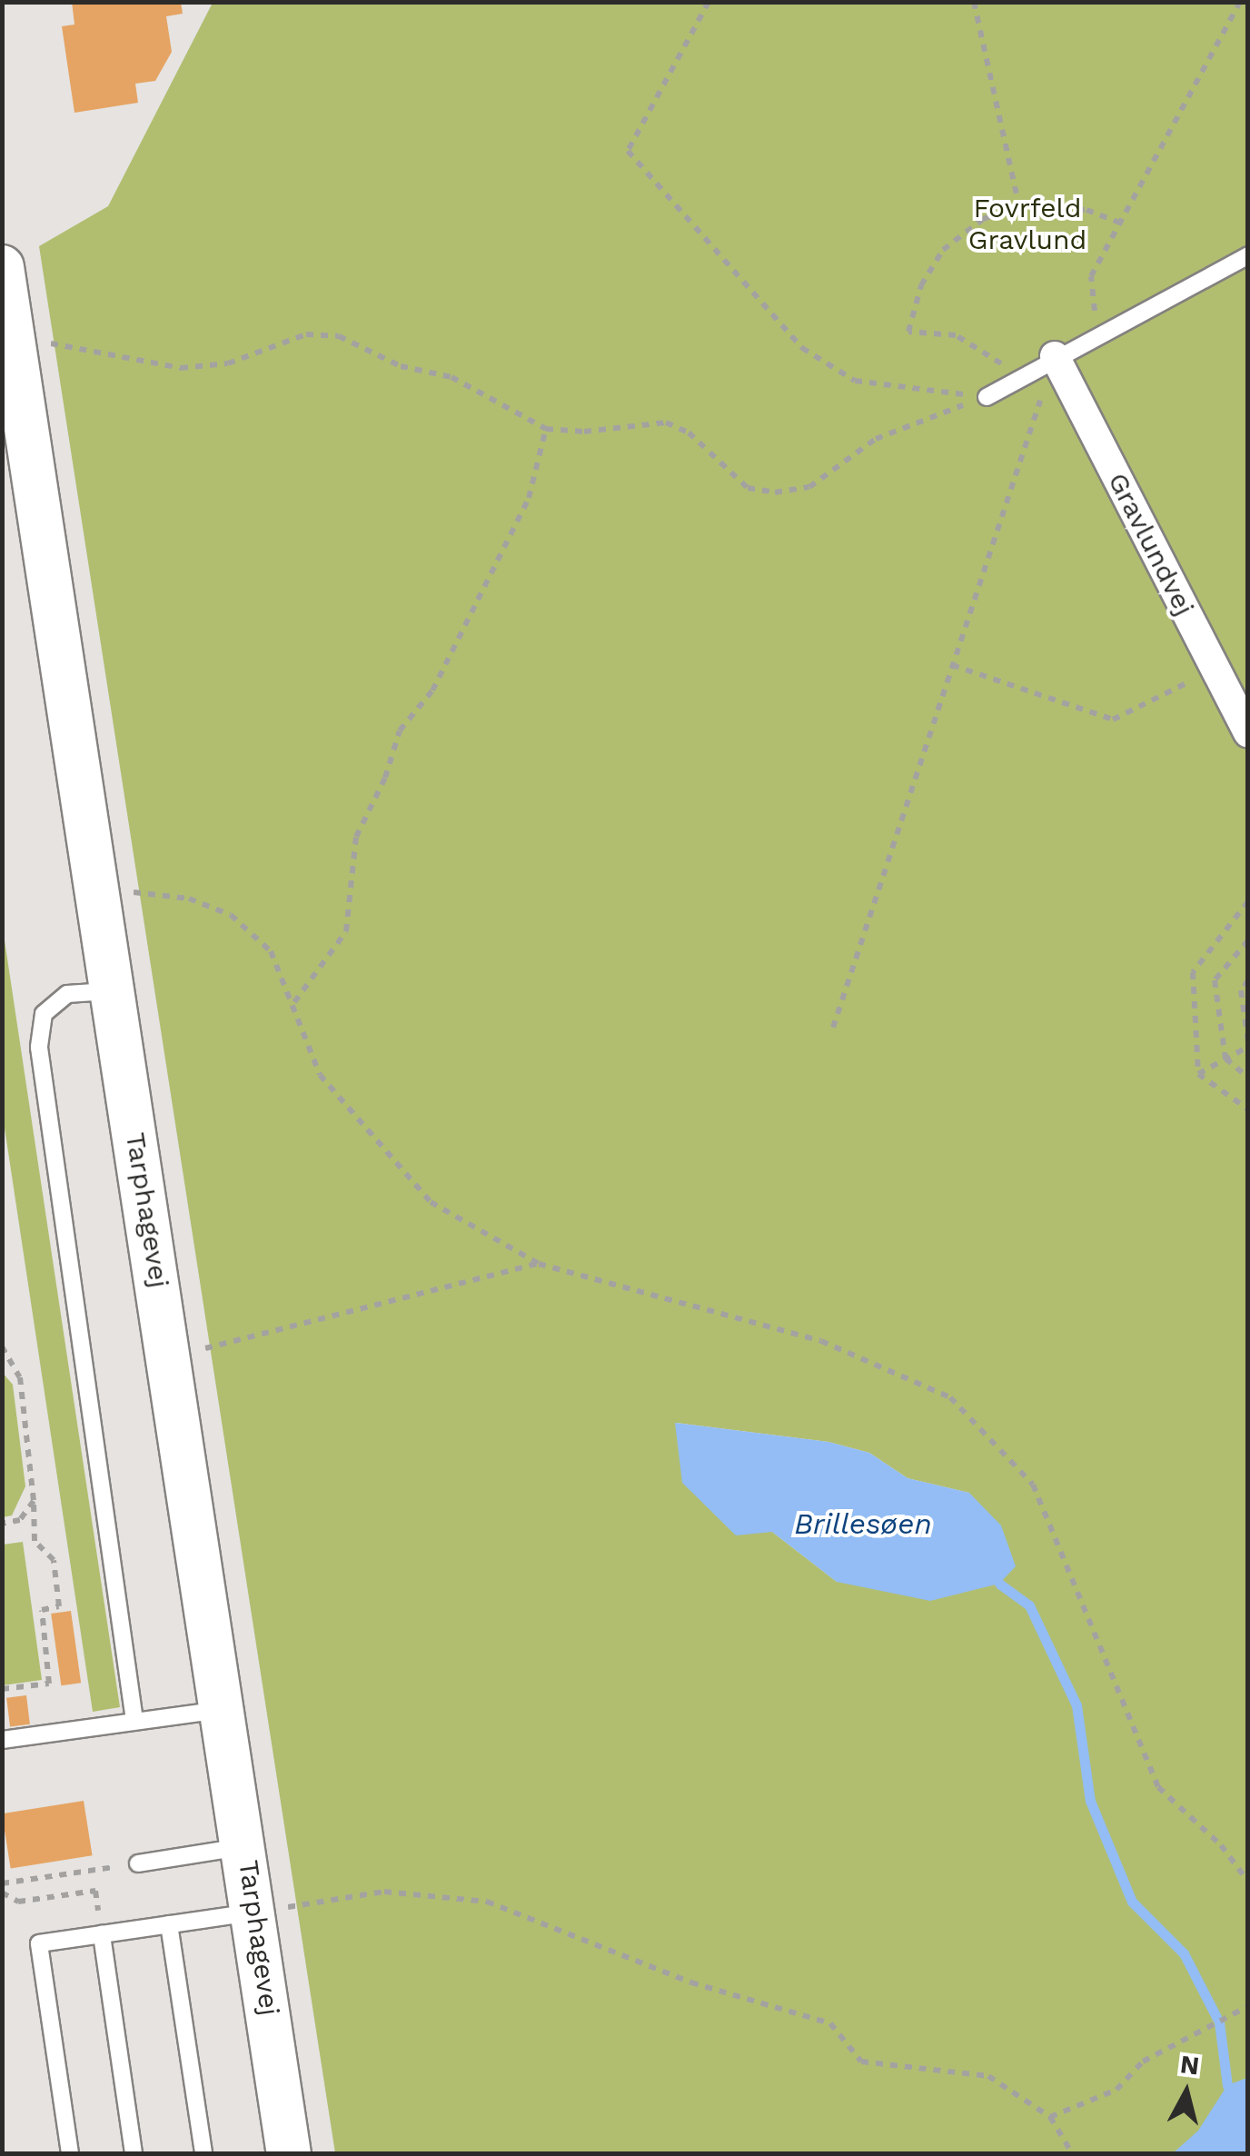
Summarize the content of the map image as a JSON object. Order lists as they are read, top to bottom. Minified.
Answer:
{"streets":{"main road":["Tarphagevej"],"street":["Gravlundvej"]},"water":["Brillesøen"],"parks":["Fovrfeld Gravlund"],"north":"top"}
